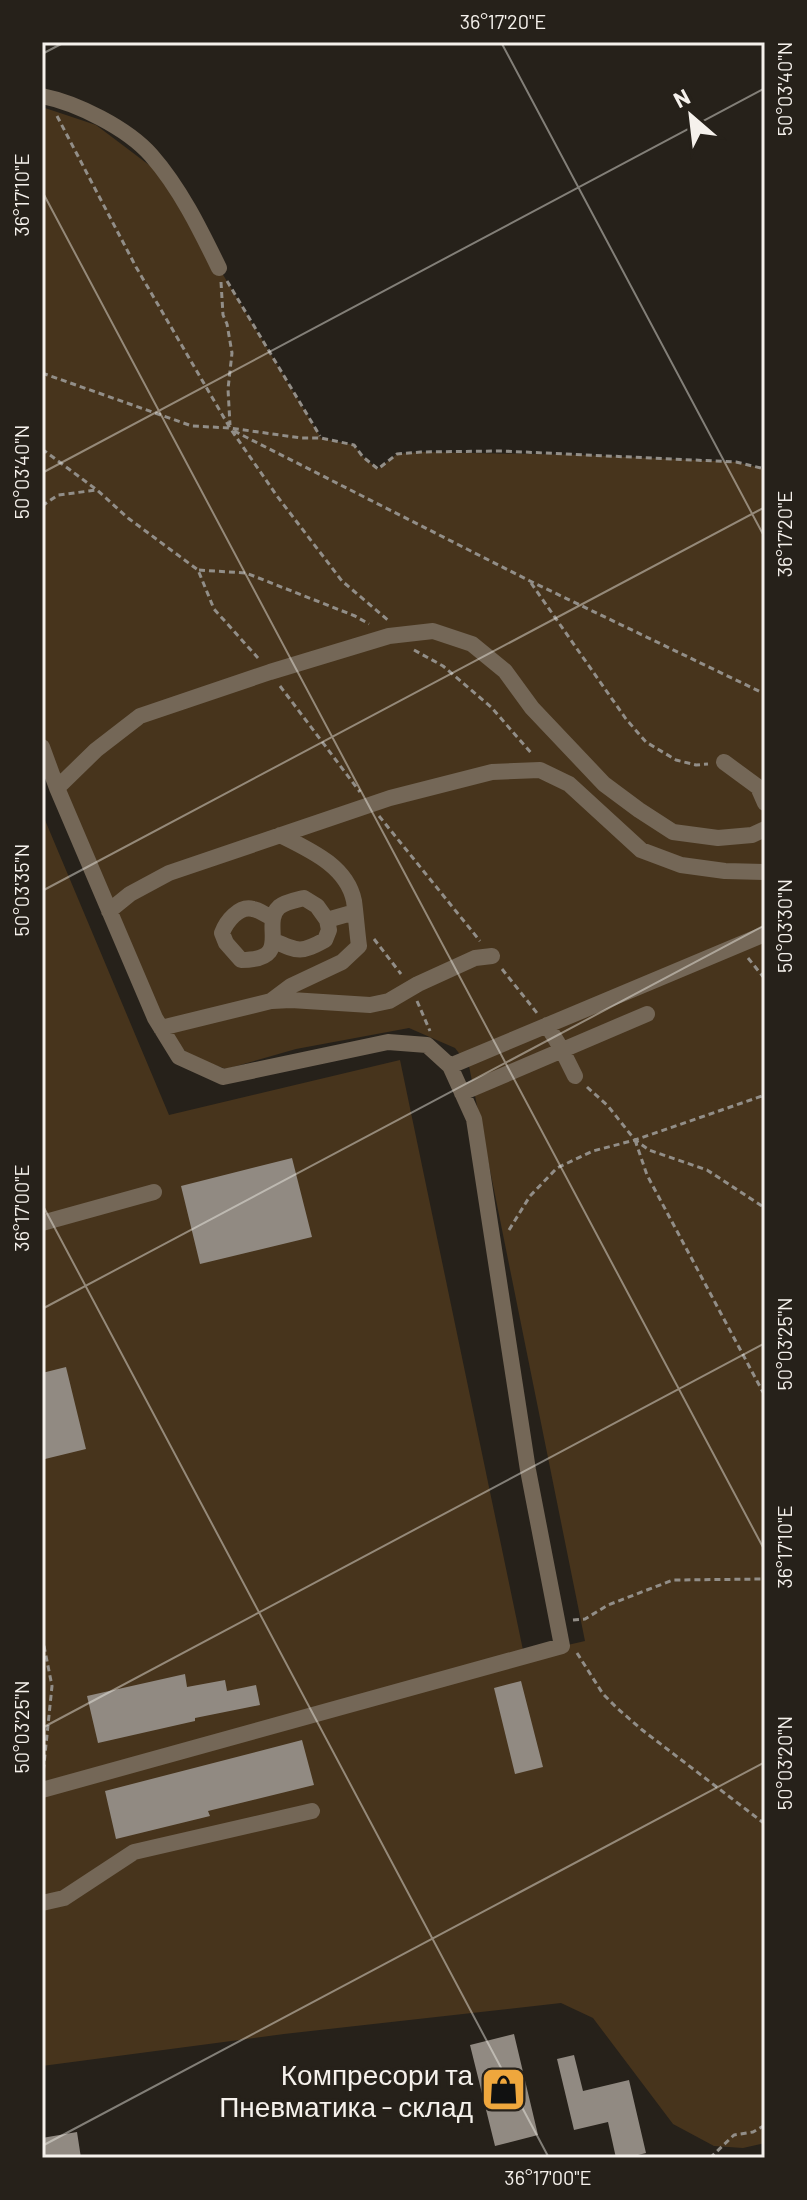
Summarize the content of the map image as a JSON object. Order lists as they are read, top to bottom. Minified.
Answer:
{"places":{"shop":["Компресори та Пневматика - склад"]},"north":"top left","coordinates":["36°17'20\"E","50°03'40\"N","36°17'10\"E","50°03'35\"N","50°03'30\"N","36°17'00\"E","50°03'25\"N","50°03'20\"N"]}
